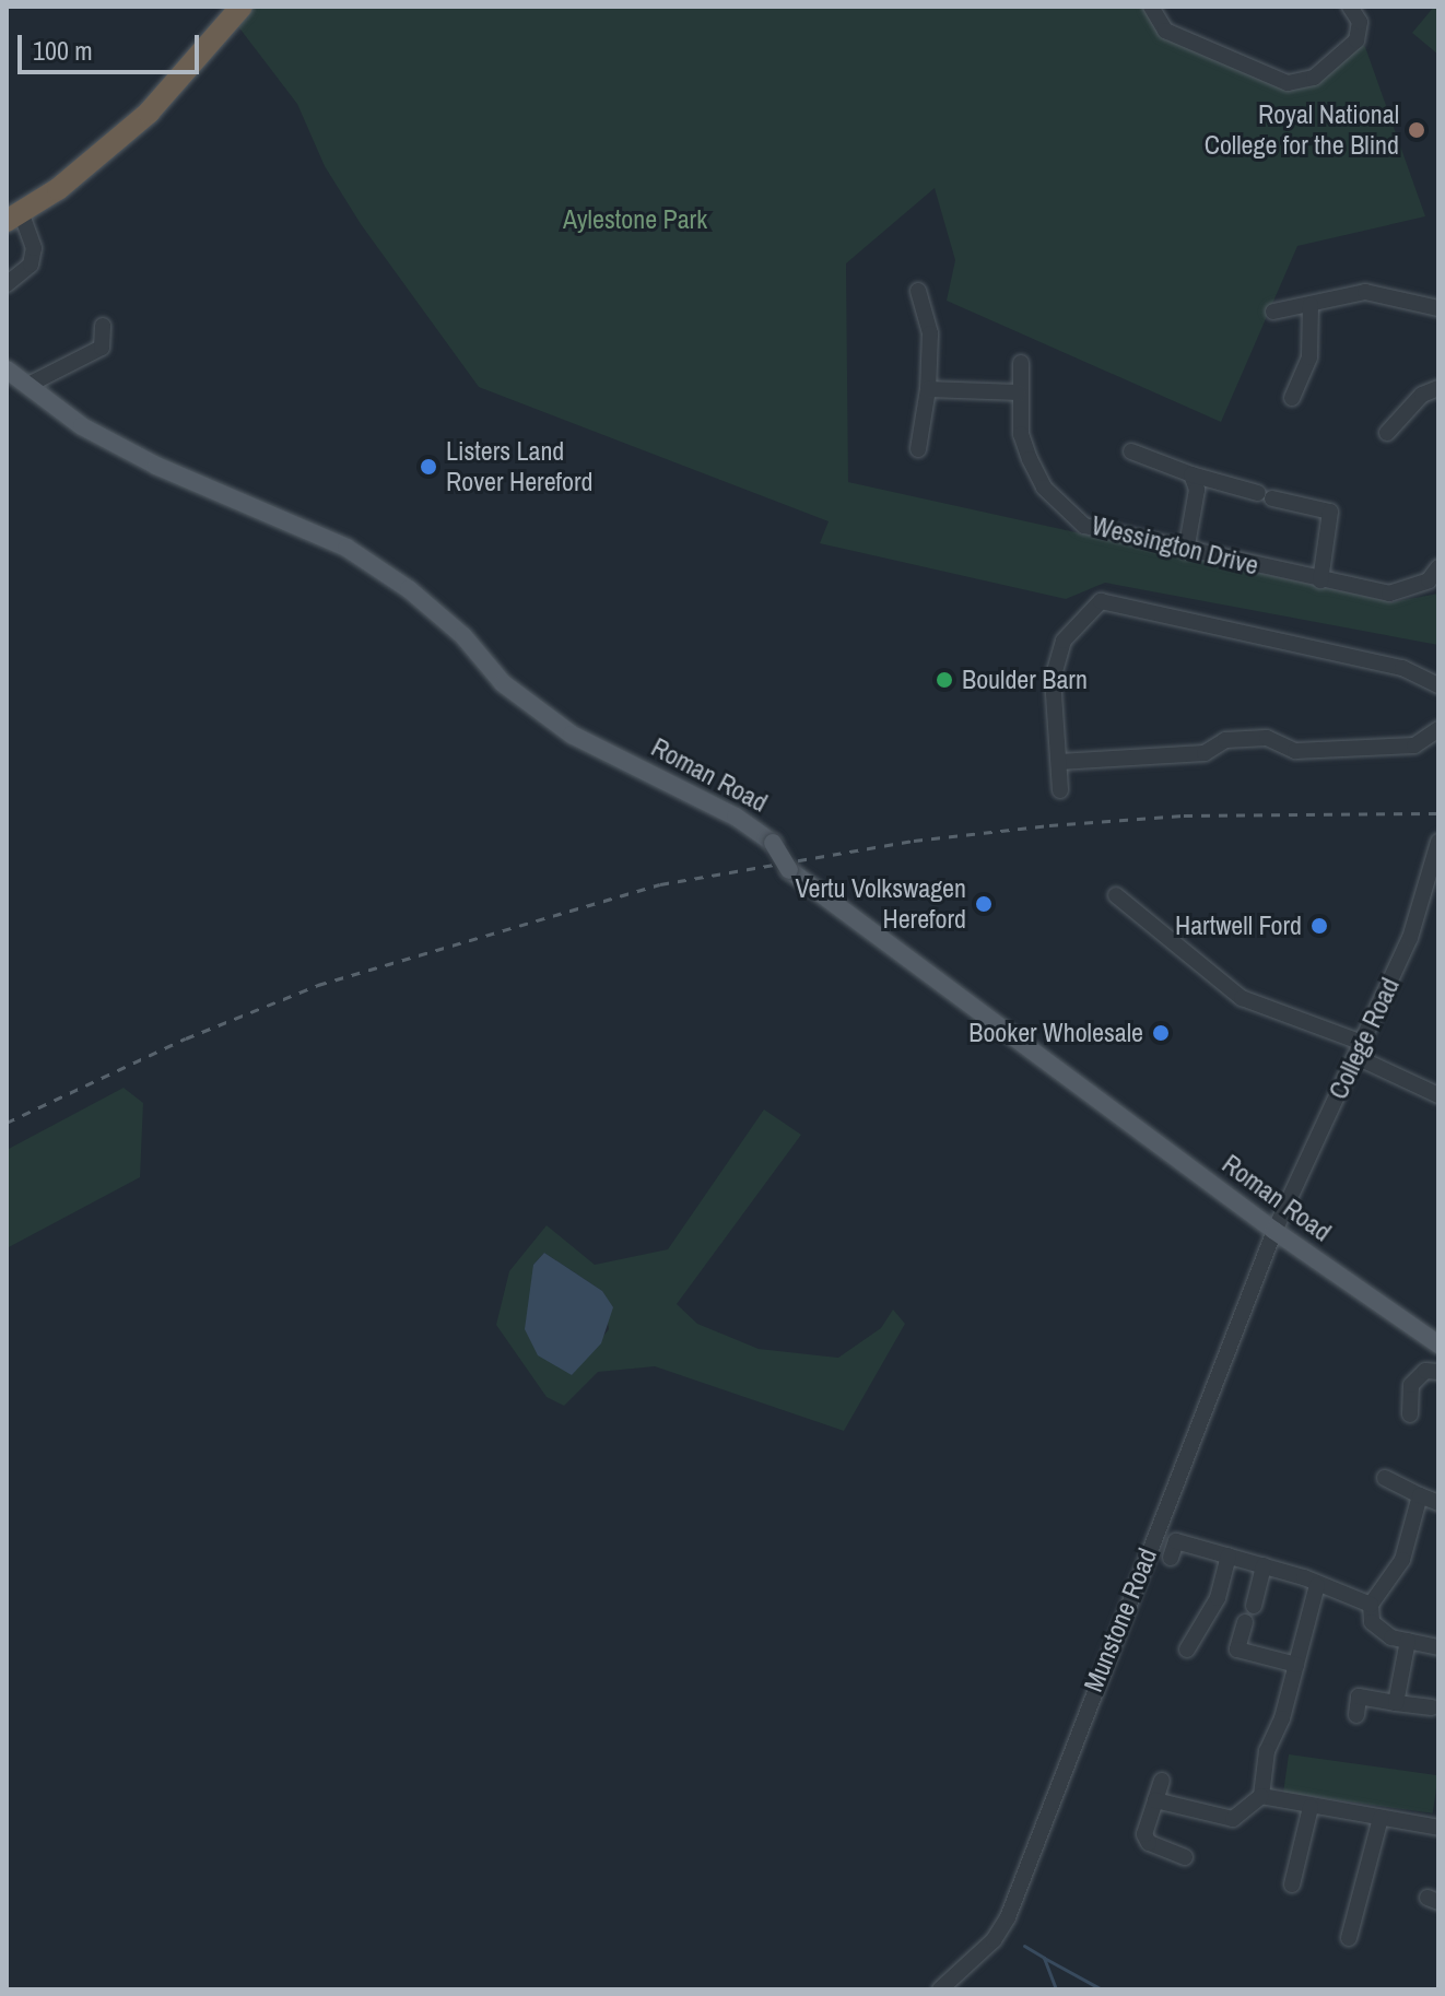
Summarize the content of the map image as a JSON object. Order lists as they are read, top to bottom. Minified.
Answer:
{"streets":{"main road":["Roman Road"],"street":["Wessington Drive","College Road","Munstone Road"]},"crossings":[["Roman Road","College Road"],["Roman Road","Munstone Road"],["College Road","Munstone Road"]],"parks":["Aylestone Park"],"places":["Royal National College for the Blind","Listers Land Rover Hereford","Boulder Barn","Vertu Volkswagen Hereford","Hartwell Ford","Booker Wholesale"],"scale_bar":"100 m"}
